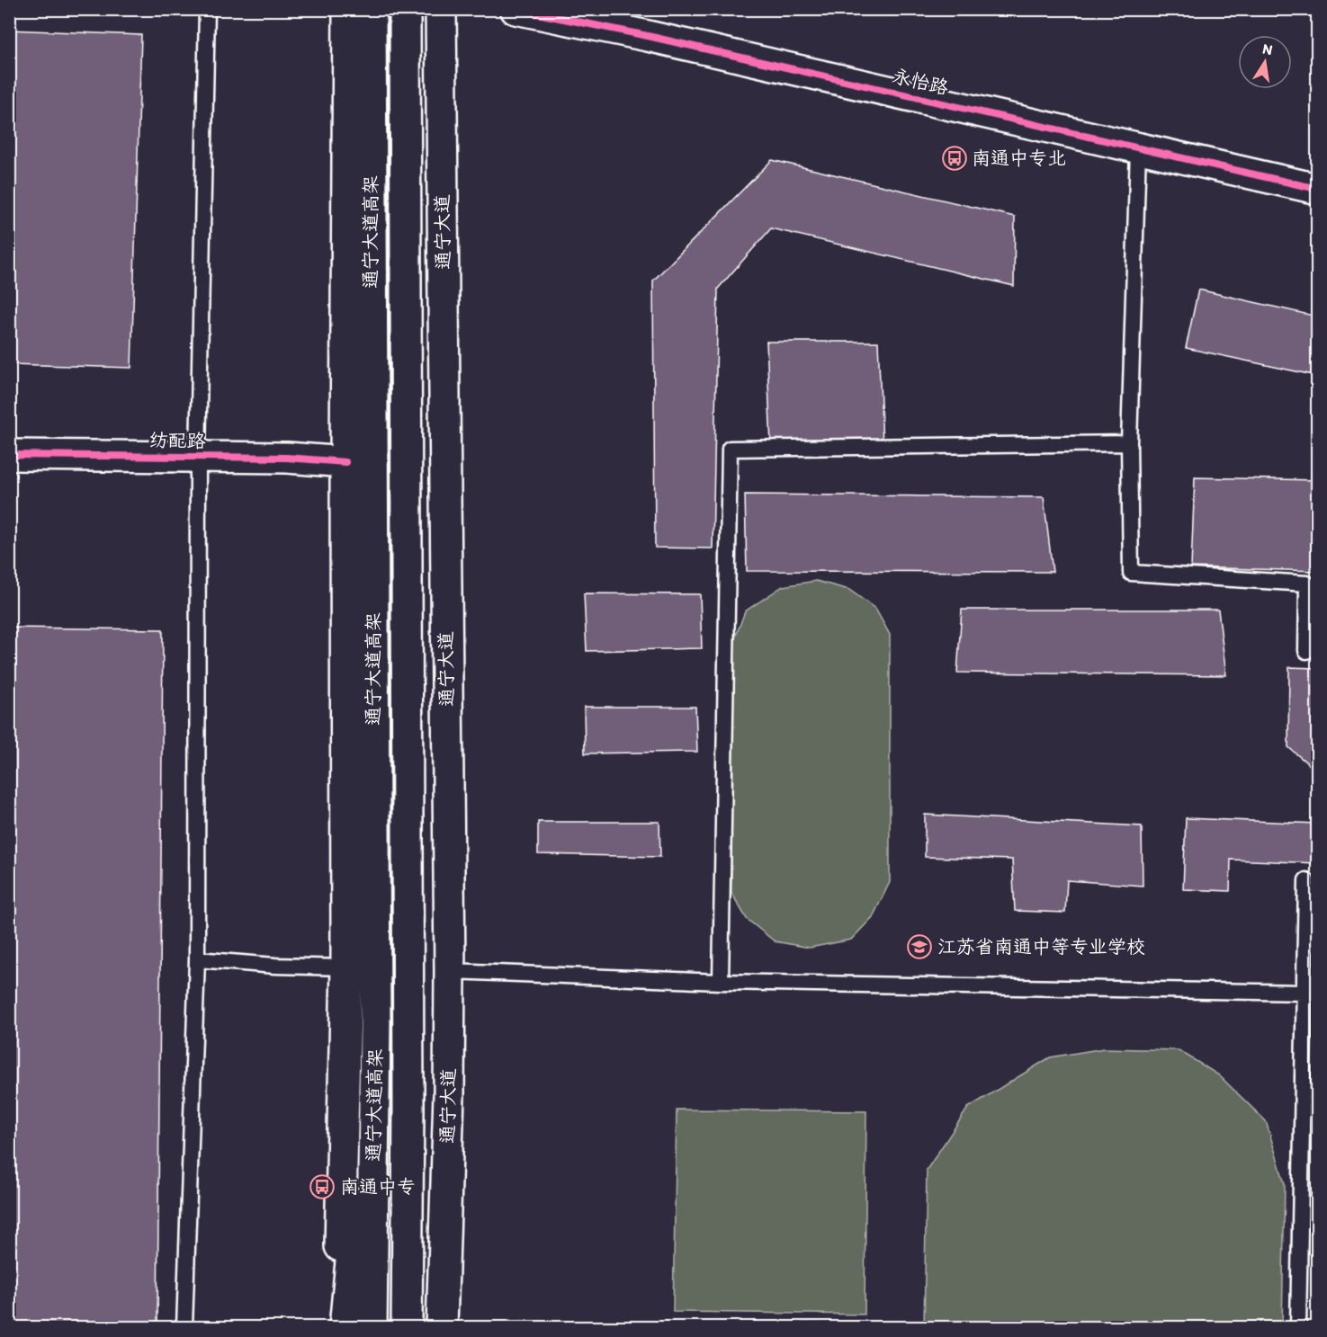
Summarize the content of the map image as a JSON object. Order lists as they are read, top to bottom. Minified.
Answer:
{"streets":{"main road":["永怡路","通宁大道高架","通宁大道","纺配路"]},"places":{"bus stop":["南通中专北","南通中专"],"school or university":["江苏省南通中等专业学校"]},"north":"top"}
